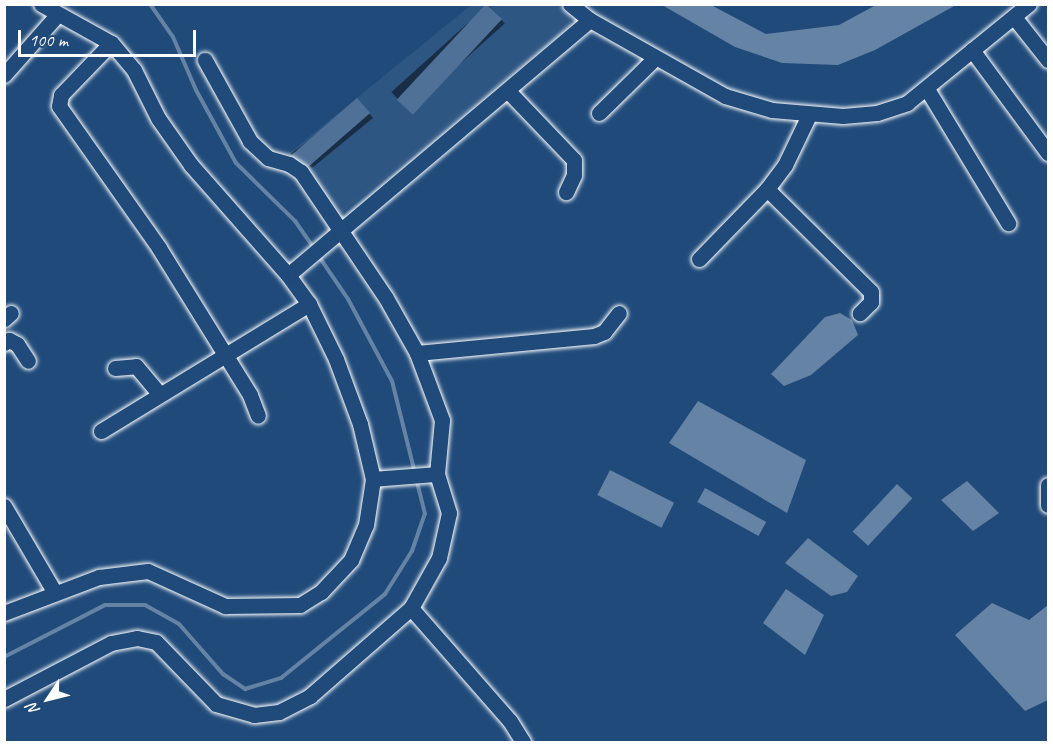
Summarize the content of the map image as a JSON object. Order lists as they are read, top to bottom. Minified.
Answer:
{"scale_bar":"100 m","north":"bottom left"}
